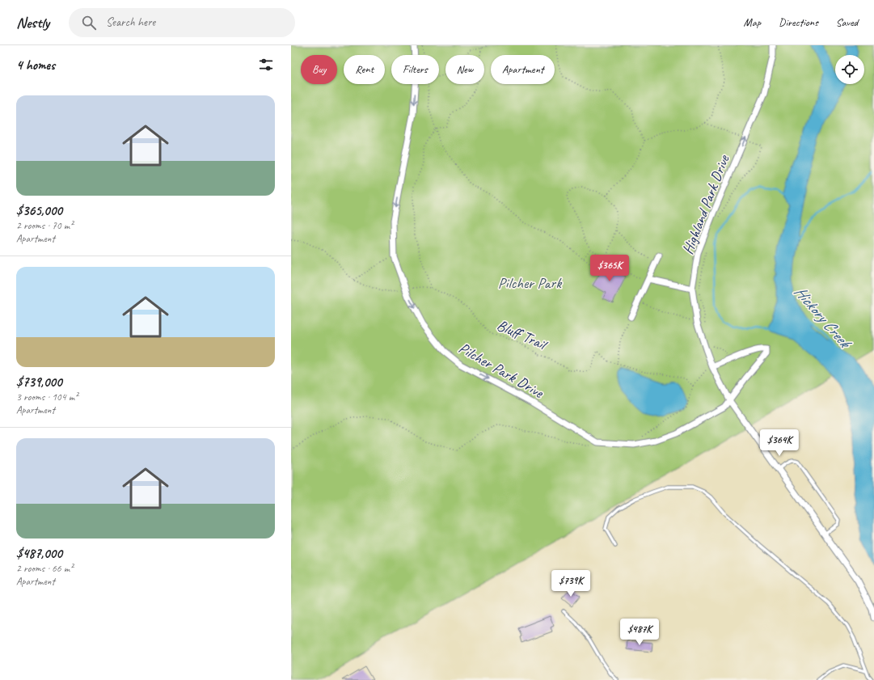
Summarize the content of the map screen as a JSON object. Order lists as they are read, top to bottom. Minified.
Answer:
{"streets":{"street":["Highland Park Drive","Pilcher Park Drive"],"path":["Bluff Trail"]},"crossings":[["Highland Park Drive","Pilcher Park Drive"],["Bluff Trail","Pilcher Park Drive"]],"water":["Hickory Creek"],"parks":["Pilcher Park"],"page":{"header":"Nestly","search":"Search here","nav":["Map","Directions","Saved"],"heading":"4 homes","chip":["Buy","Rent","Filters","New","Apartment"],"list":[{"name":"$365,000","note":"2 rooms · 70 m² · Apartment"},{"name":"$739,000","note":"3 rooms · 104 m² · Apartment"},{"name":"$487,000","note":"2 rooms · 66 m² · Apartment"}],"price":["$365K","$364K","$739K","$487K"]}}
